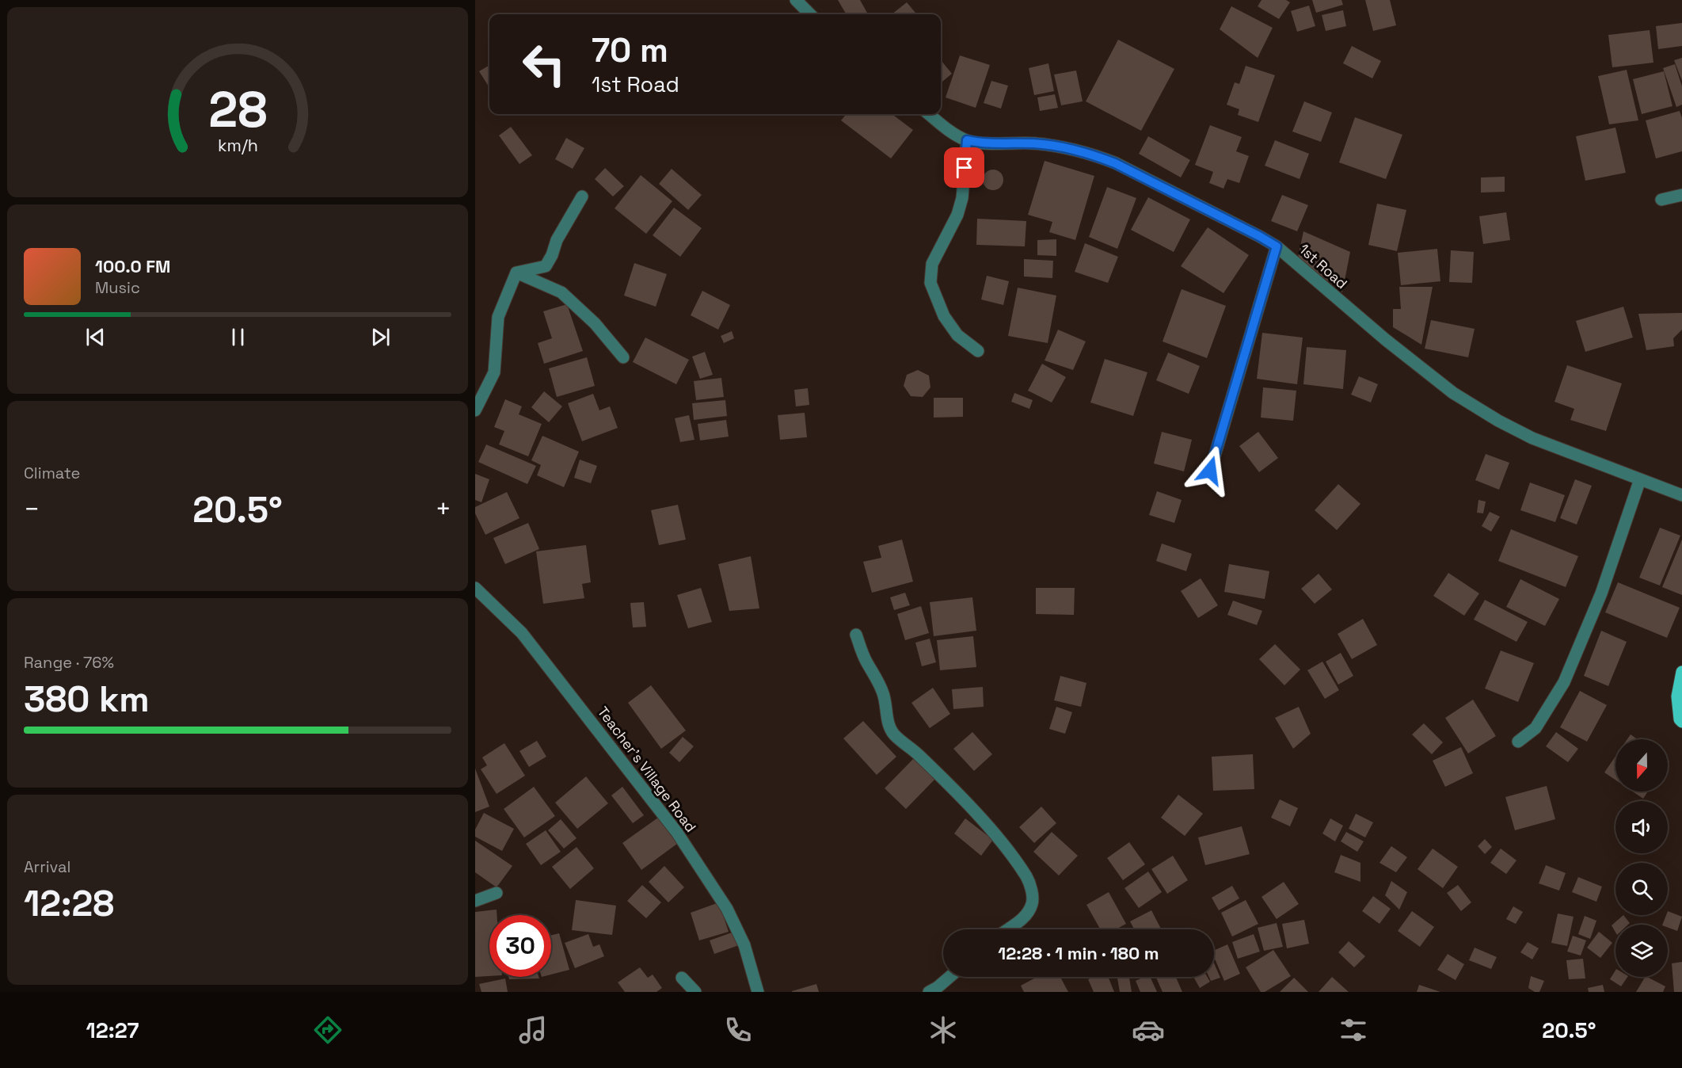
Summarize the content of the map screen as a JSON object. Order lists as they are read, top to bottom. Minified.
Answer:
{"streets":{"street":["1st Road","Teacher's Village Road"]},"north":"bottom","page":{"turn":["70 m","1st Road"],"song":["100.0 FM","Music"],"tile":["Climate",["Range · 76%","380 km"],["Arrival","12:28"]],"heat":["−","20.5°","+"],"limit":"30","trip":"12:28 · 1 min · 180 m","tabs":["12:27","20.5°"],"gauge":["28","km/h"]}}
